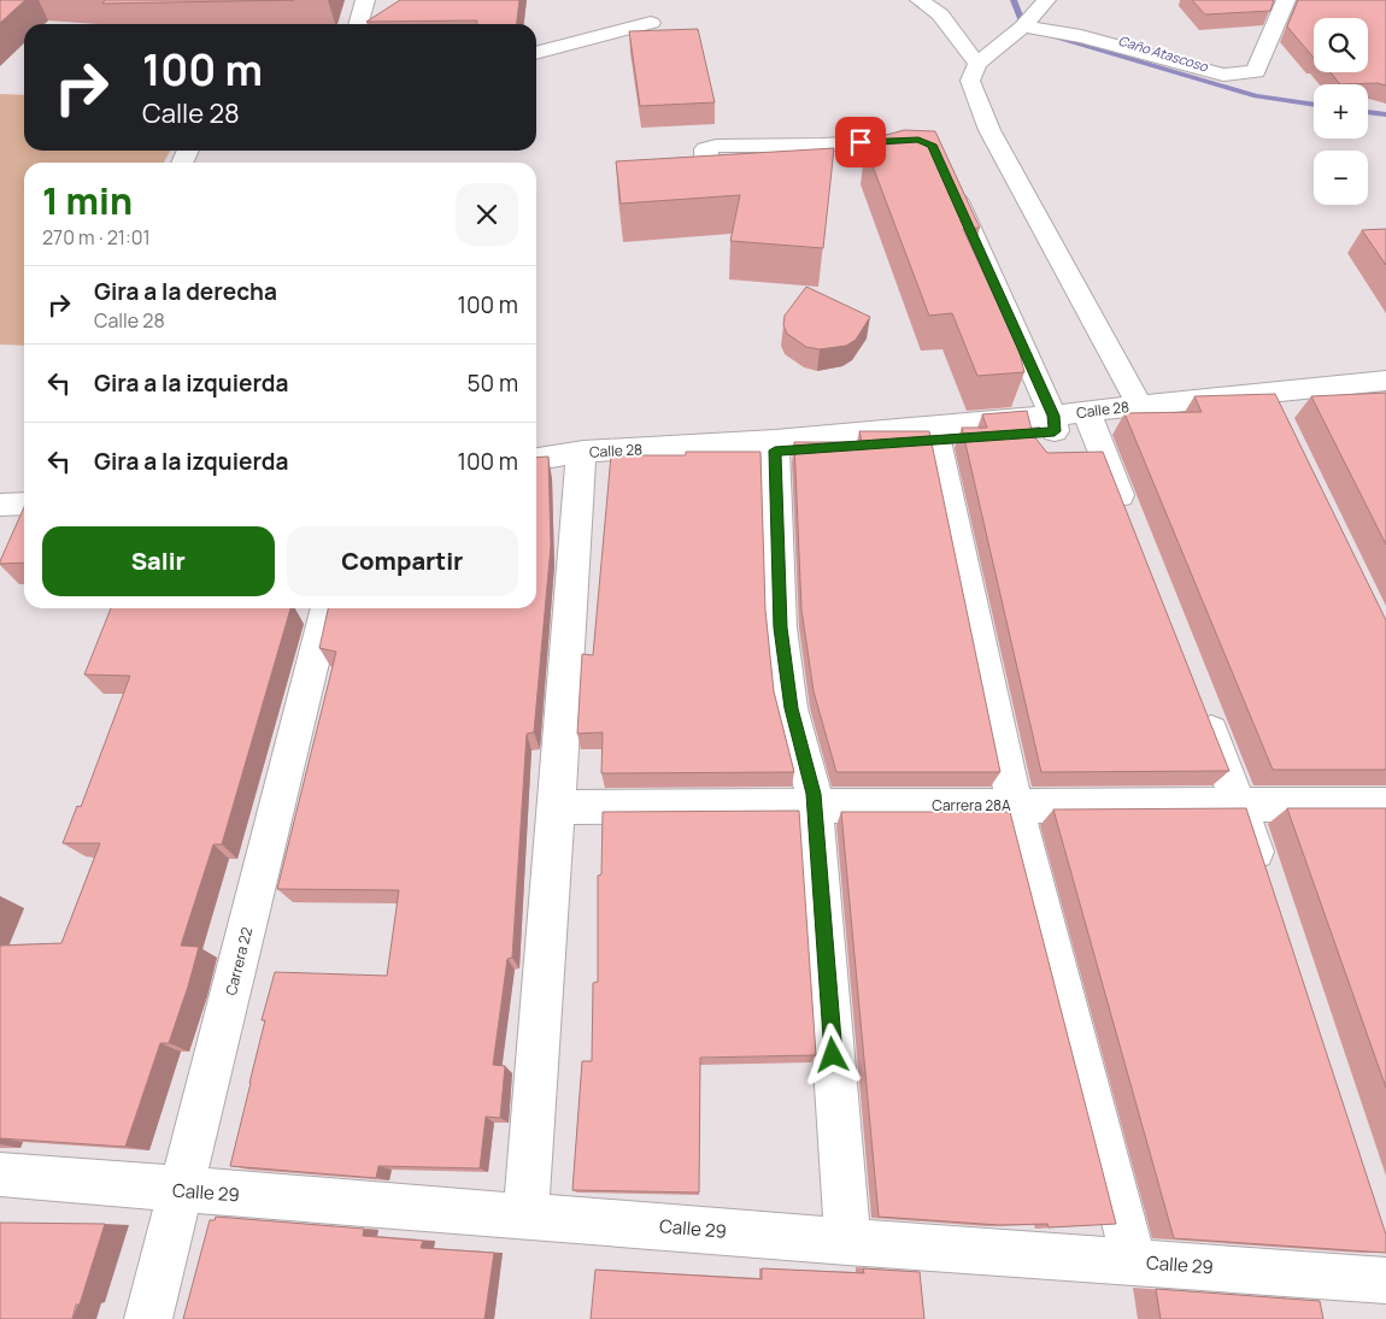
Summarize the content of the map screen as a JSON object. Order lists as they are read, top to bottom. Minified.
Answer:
{"streets":{"street":["Calle 28","Carrera 28A","Carrera 22","Calle 29"]},"crossings":[["Carrera 22","Calle 29"]],"water":["Caño Atascoso"],"page":{"map_buttons":["+","−"],"turn":["100 m","Calle 28"],"heading":["1 min","270 m · 21:01"],"list":[{"name":"Gira a la derecha","note":"Calle 28","value":"100 m"},{"name":"Gira a la izquierda","value":"50 m"},{"name":"Gira a la izquierda","value":"100 m"}],"buttons":["Salir","Compartir"]}}
